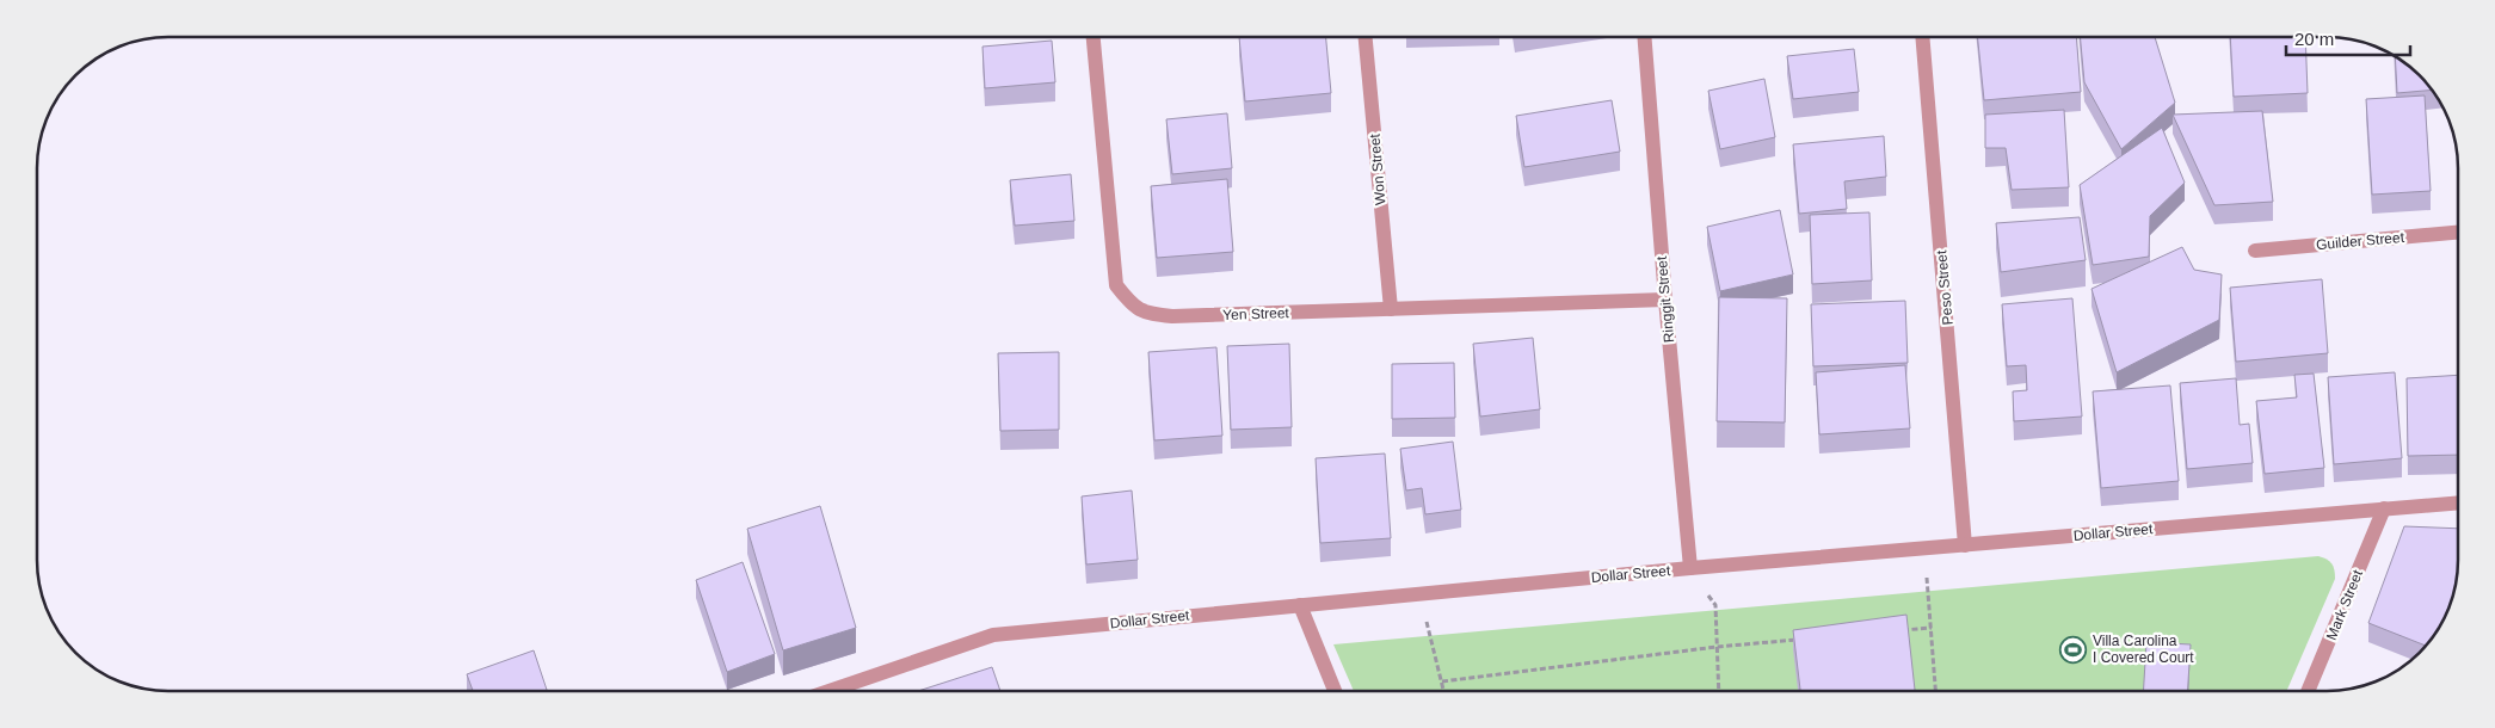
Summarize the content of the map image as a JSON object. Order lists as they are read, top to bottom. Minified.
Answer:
{"streets":{"street":["Won Street","Guilder Street","Peso Street","Ringgit Street","Yen Street","Dollar Street","Mark Street"]},"crossings":[["Won Street","Yen Street"],["Peso Street","Dollar Street"],["Ringgit Street","Yen Street"],["Ringgit Street","Dollar Street"],["Dollar Street","Mark Street"]],"places":{"sports":["Villa Carolina I Covered Court"]},"scale_bar":"20 m"}
